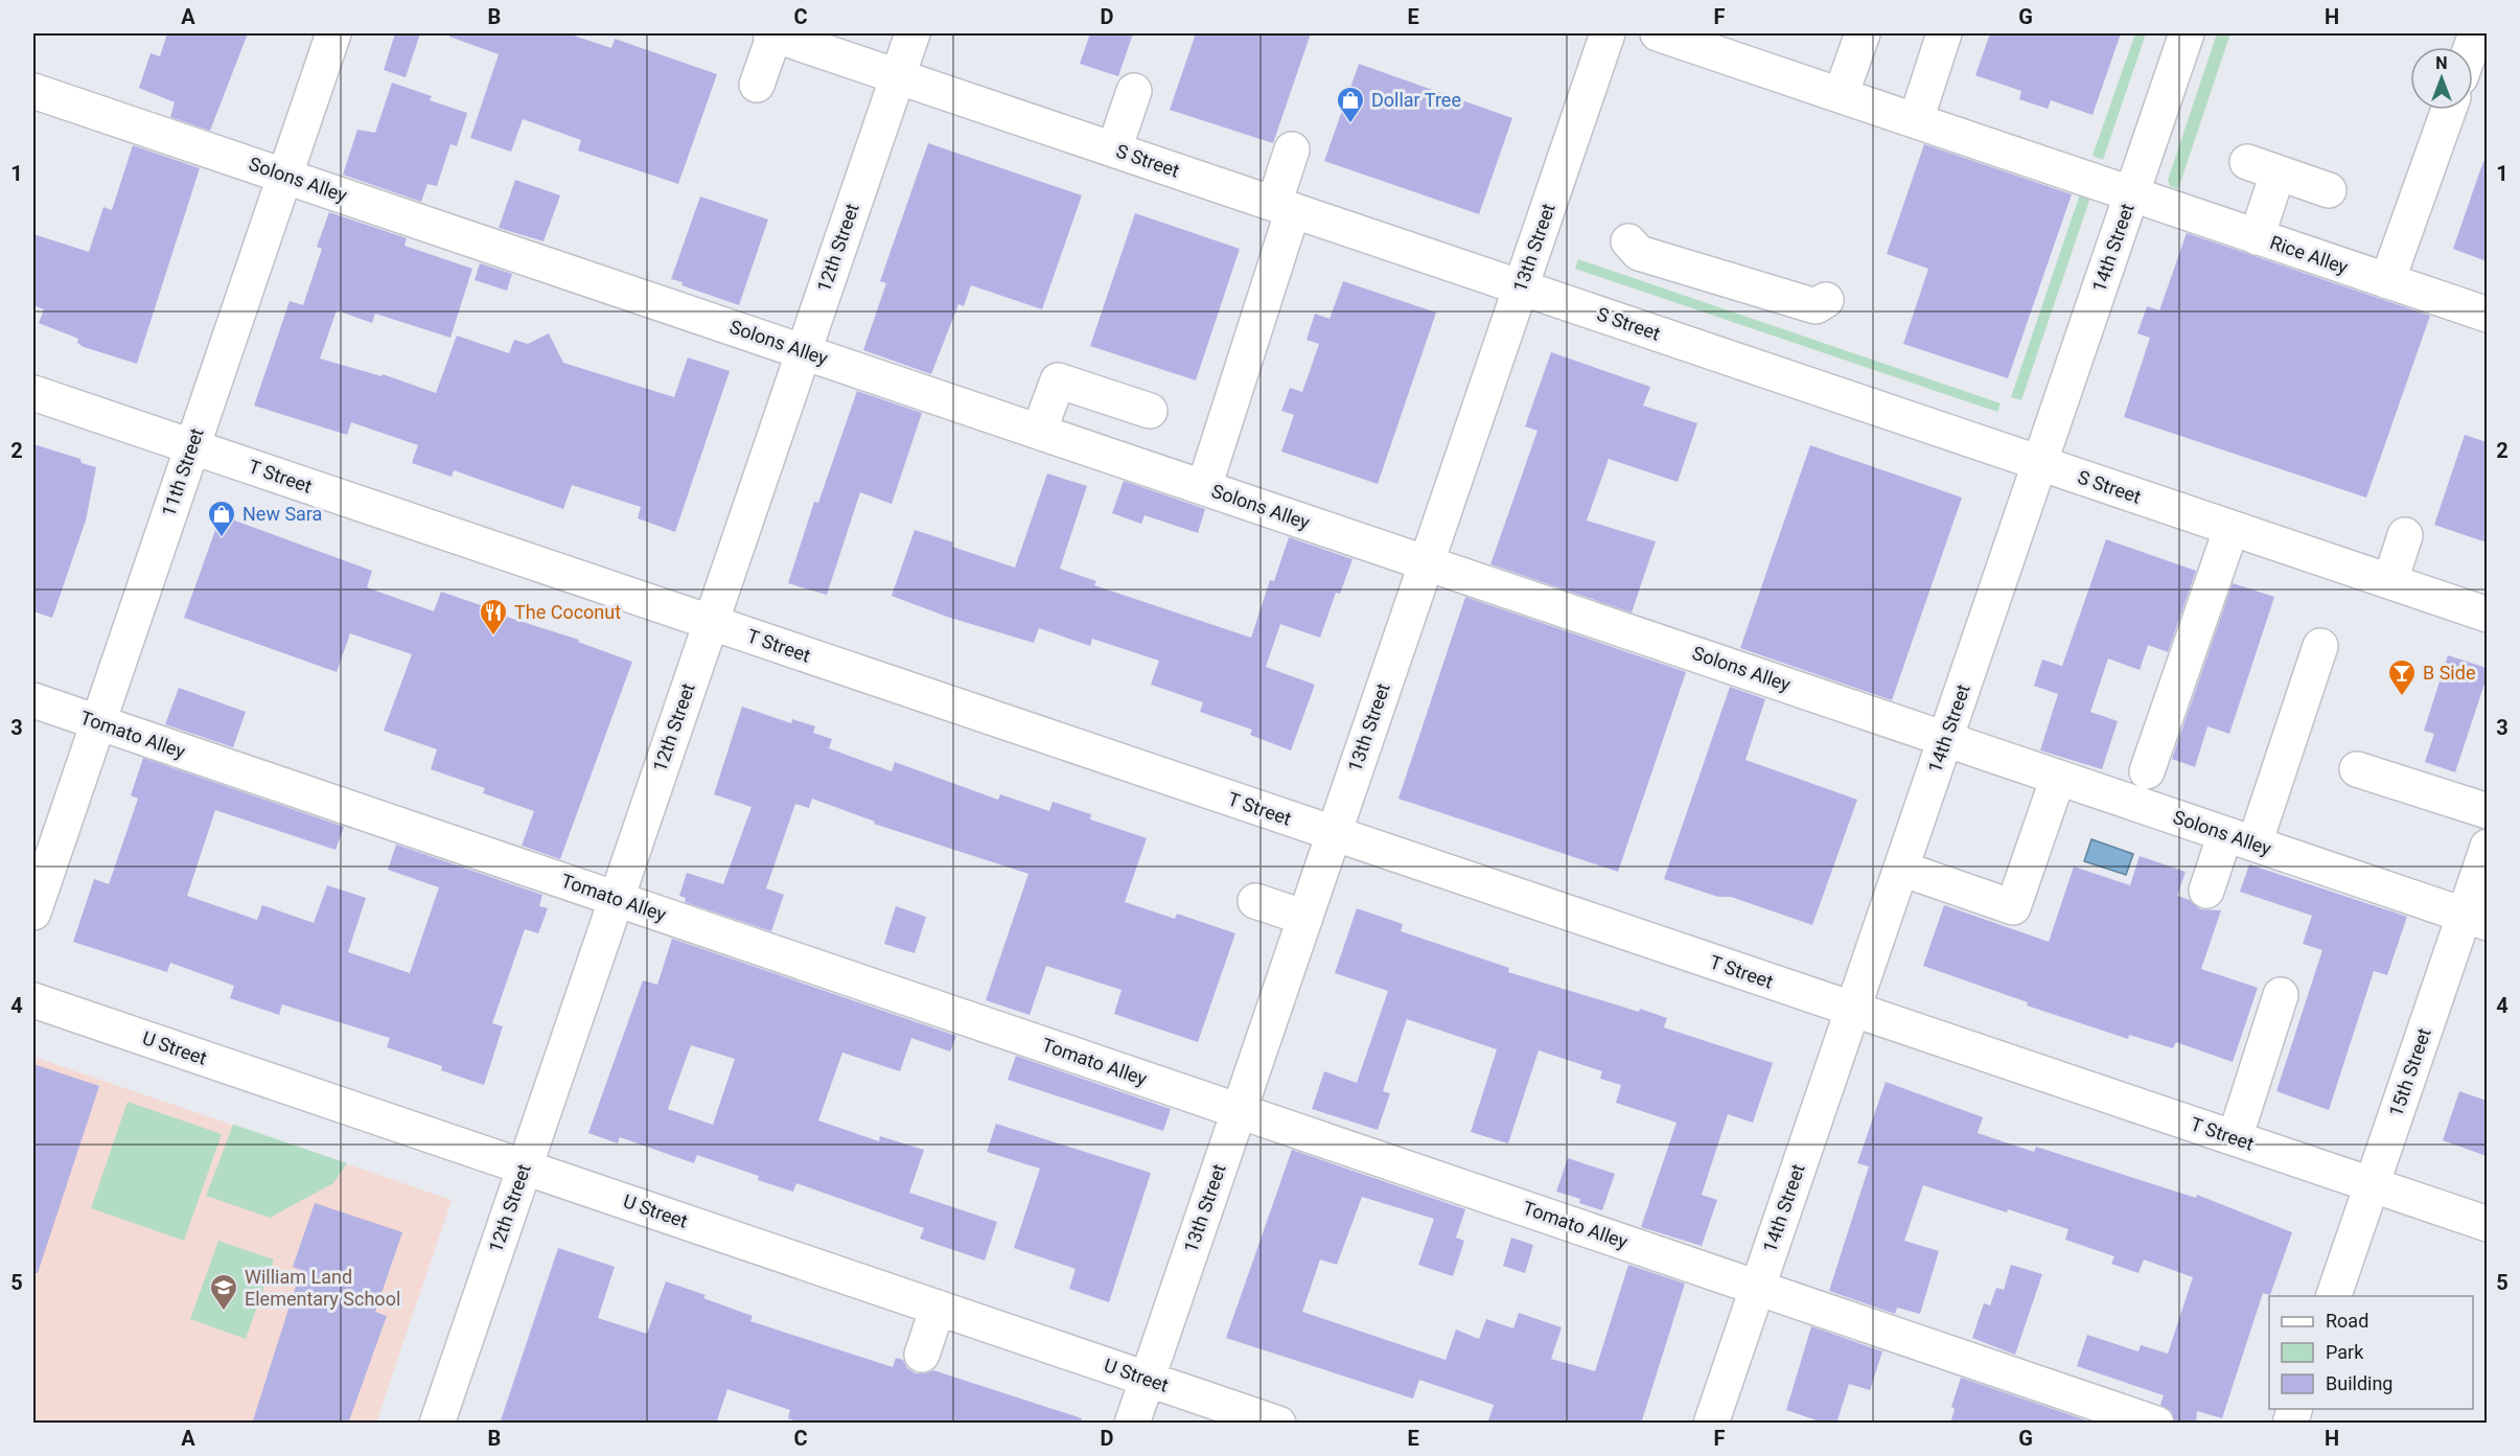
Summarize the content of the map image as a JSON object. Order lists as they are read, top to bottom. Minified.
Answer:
{"streets":{"street":["S Street","Solons Alley","12th Street","13th Street","14th Street","Rice Alley","11th Street","T Street","Tomato Alley","U Street","15th Street"]},"crossings":[["S Street","12th Street"],["S Street","13th Street"],["S Street","14th Street"],["Solons Alley","12th Street"],["Solons Alley","13th Street"],["Solons Alley","14th Street"],["Solons Alley","11th Street"],["Solons Alley","15th Street"],["12th Street","T Street"],["12th Street","Tomato Alley"],["12th Street","U Street"],["13th Street","T Street"],["13th Street","Tomato Alley"],["13th Street","U Street"],["14th Street","Rice Alley"],["14th Street","T Street"],["14th Street","Tomato Alley"],["11th Street","T Street"],["11th Street","Tomato Alley"],["T Street","15th Street"]],"places":{"shop":["Dollar Tree","New Sara"],"restaurant":["The Coconut"],"bar":["B Side"],"school or university":["William Land Elementary School"]},"legend":["Road","Park","Building"],"north":"top","grid":{"columns":["A","B","C","D","E","F","G","H"],"rows":["1","2","3","4","5"]}}
